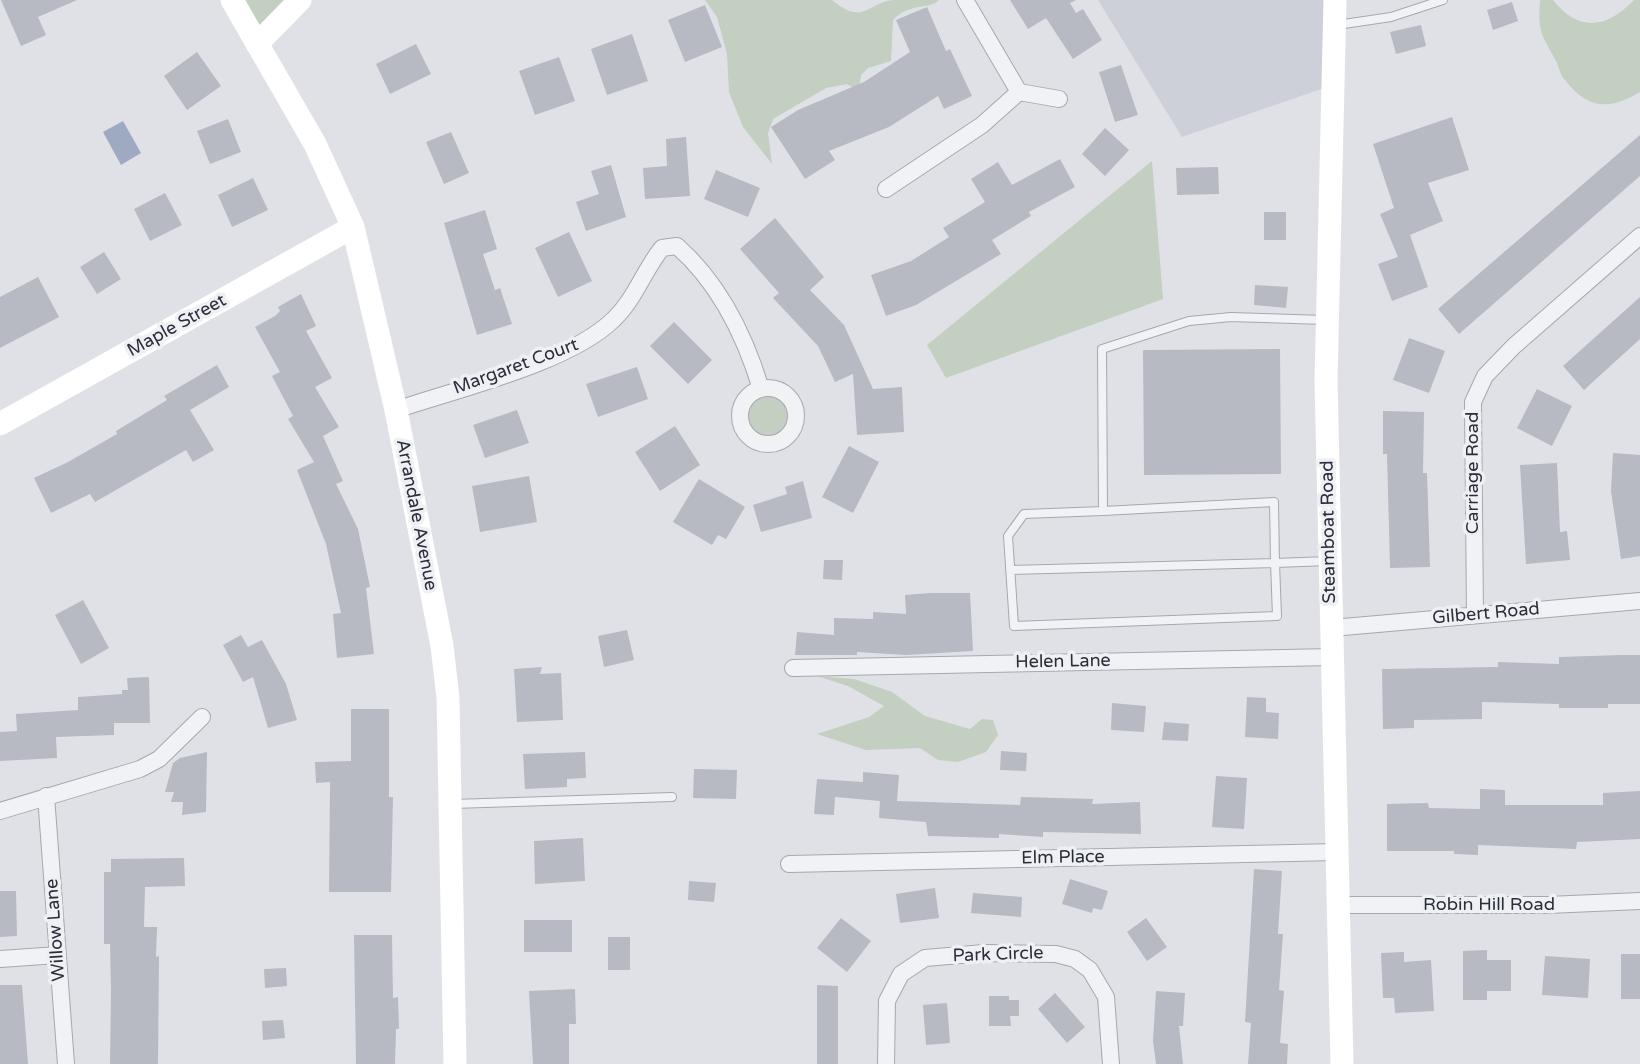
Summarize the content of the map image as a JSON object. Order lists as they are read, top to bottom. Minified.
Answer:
{"streets":{"street":["Maple Street","Margaret Court","Carriage Road","Arrandale Avenue","Steamboat Road","Gilbert Road","Helen Lane","Elm Place","Robin Hill Road","Willow Lane","Park Circle"]},"crossings":[["Maple Street","Arrandale Avenue"],["Margaret Court","Arrandale Avenue"],["Carriage Road","Gilbert Road"],["Steamboat Road","Gilbert Road"],["Steamboat Road","Helen Lane"],["Steamboat Road","Elm Place"],["Steamboat Road","Robin Hill Road"]]}
